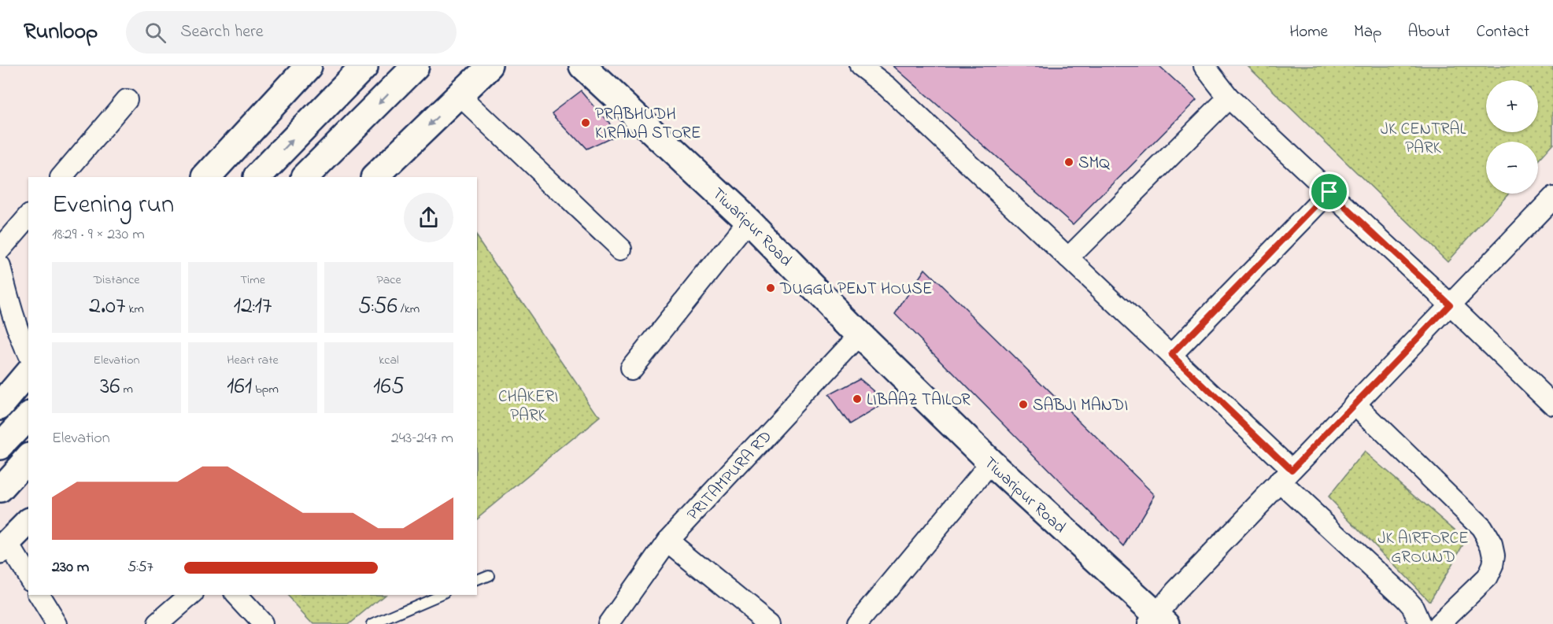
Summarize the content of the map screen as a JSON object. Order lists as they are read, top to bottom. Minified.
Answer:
{"streets":{"main road":["Tiwaripur Road"],"street":["PRITAMPURA RD"]},"crossings":[["Tiwaripur Road","PRITAMPURA RD"]],"parks":["JK CENTRAL PARK","CHAKERI PARK","JK AIRFORCE GROUND"],"places":["PRABHUDH KIRANA STORE","SMQ","DUGGU PENT HOUSE","LIBAAZ TAILOR","SABJI MANDI"],"page":{"header":"Runloop","search":"Search here","nav":["Home","Map","About","Contact"],"map_buttons":["+","−"],"heading":["Evening run","18:29 · 9 × 230 m"],"stats":[["Distance","2.07 km"],["Time","12:17"],["Pace","5:56 /km"],["Elevation","36 m"],["Heart rate","161 bpm"],["kcal","165"]],"chart":["Elevation","243–247 m"],"list":[{"name":"230 m","note":"5:57"}]}}
